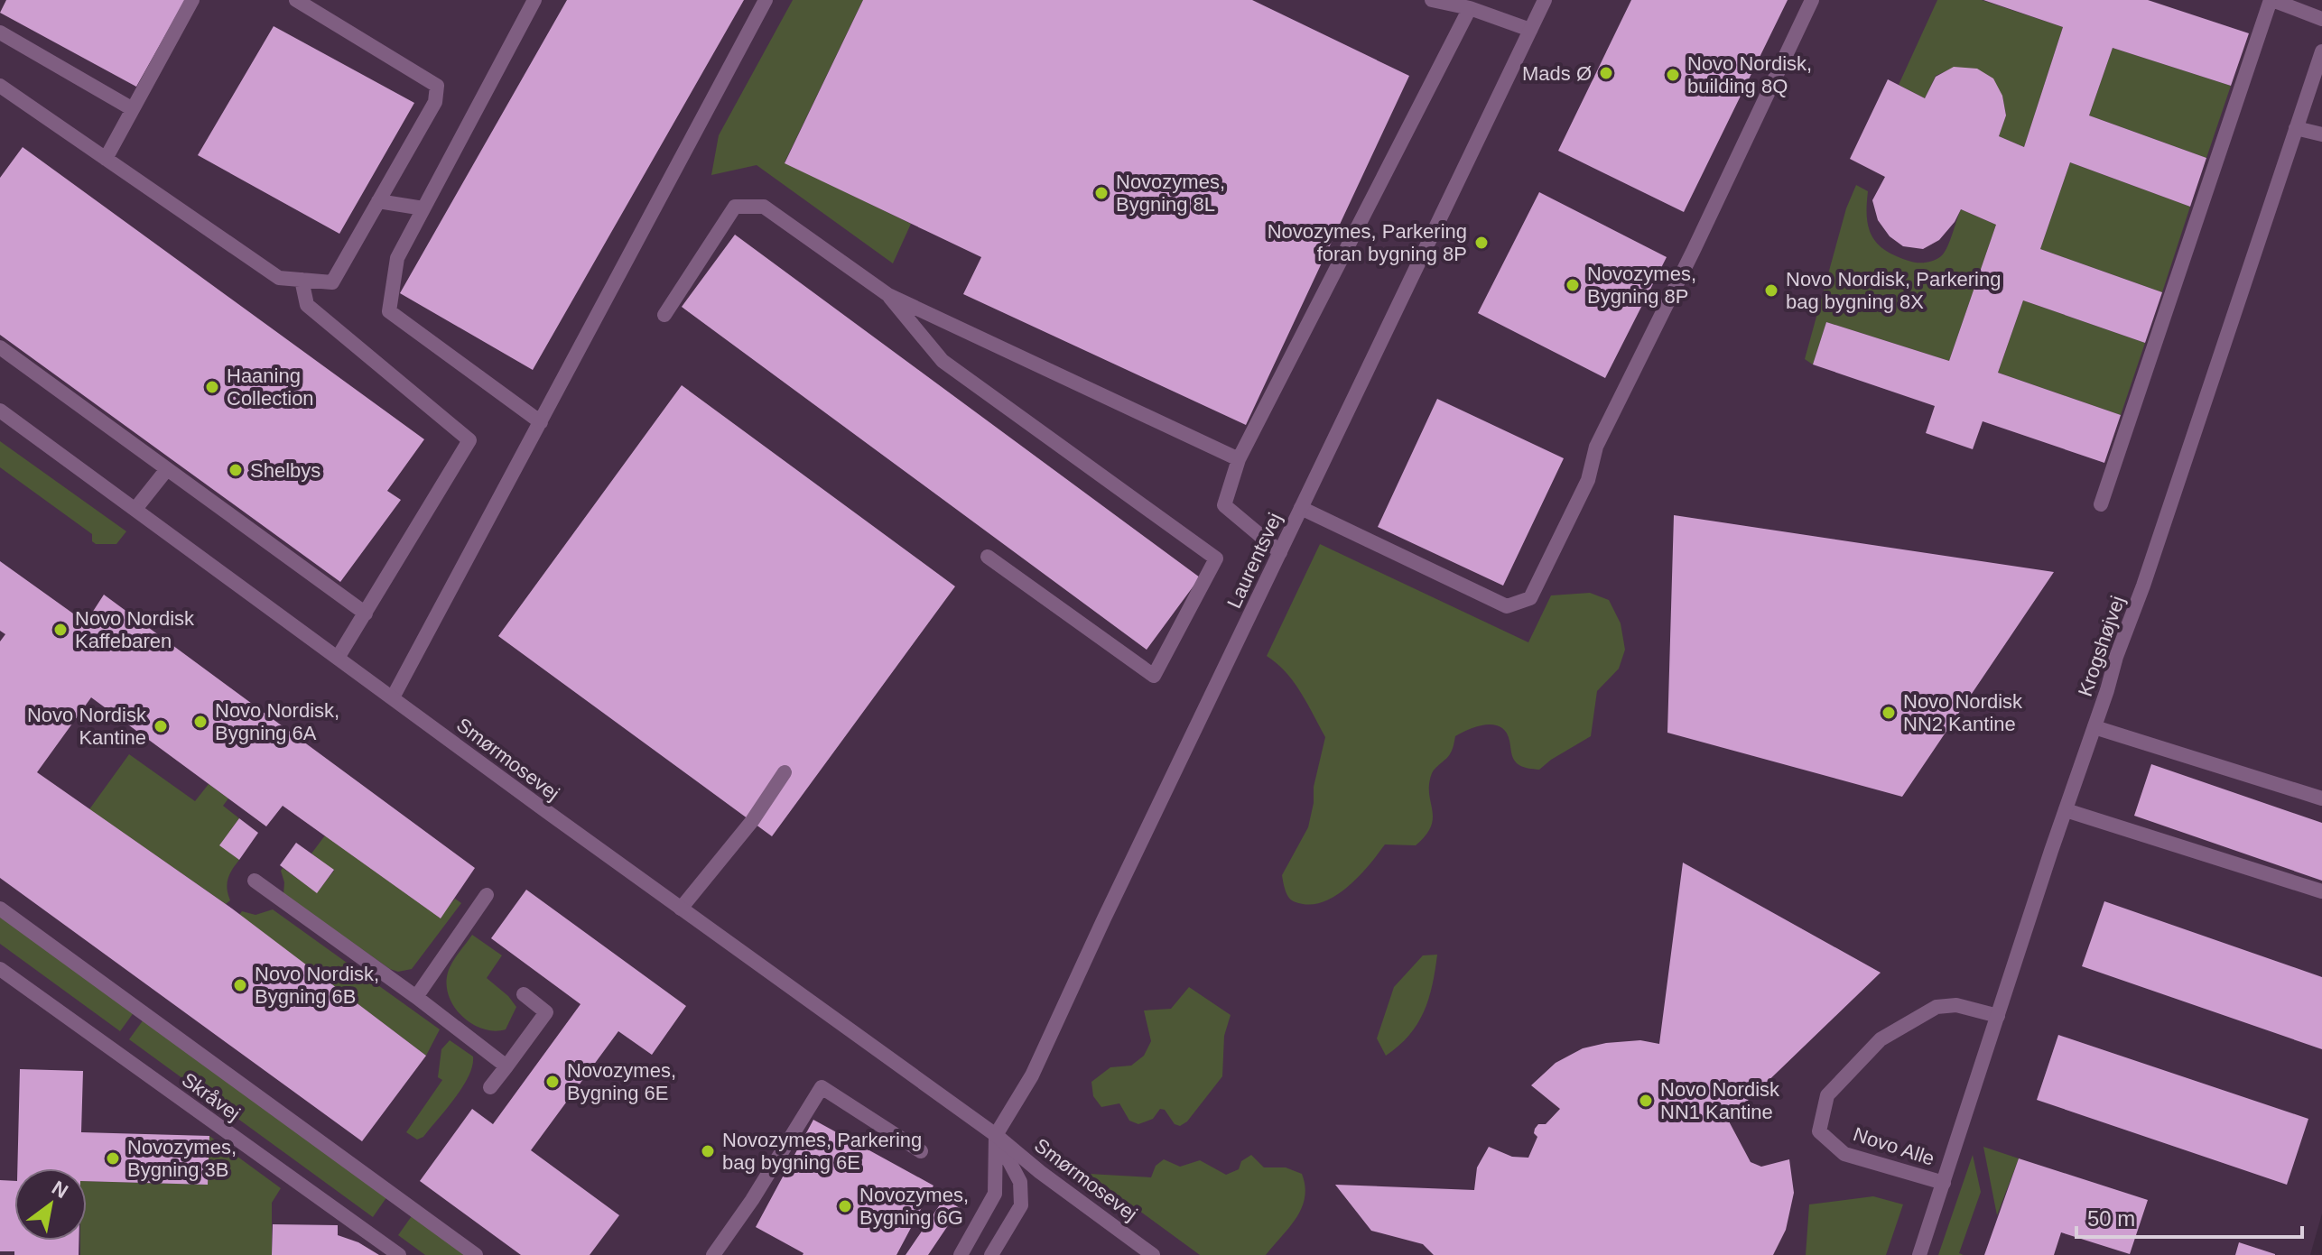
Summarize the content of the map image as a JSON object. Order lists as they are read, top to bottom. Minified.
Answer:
{"streets":{"street":["Laurentsvej","Krogshøjvej","Smørmosevej","Skråvej","Novo Alle"]},"crossings":[["Laurentsvej","Smørmosevej"],["Krogshøjvej","Novo Alle"]],"places":["Mads Ø","Novo Nordisk, building 8Q","Novozymes, Bygning 8L","Novozymes, Parkering foran bygning 8P","Novozymes, Bygning 8P","Novo Nordisk, Parkering bag bygning 8X","Haaning Collection","Shelbys","Novo Nordisk Kaffebaren","Novo Nordisk NN2 Kantine","Novo Nordisk, Bygning 6A","Novo Nordisk Kantine","Novo Nordisk, Bygning 6B","Novozymes, Bygning 6E","Novo Nordisk NN1 Kantine","Novozymes, Parkering bag bygning 6E","Novozymes, Bygning 3B","Novozymes, Bygning 6G"],"scale_bar":"50 m","north":"top right"}
